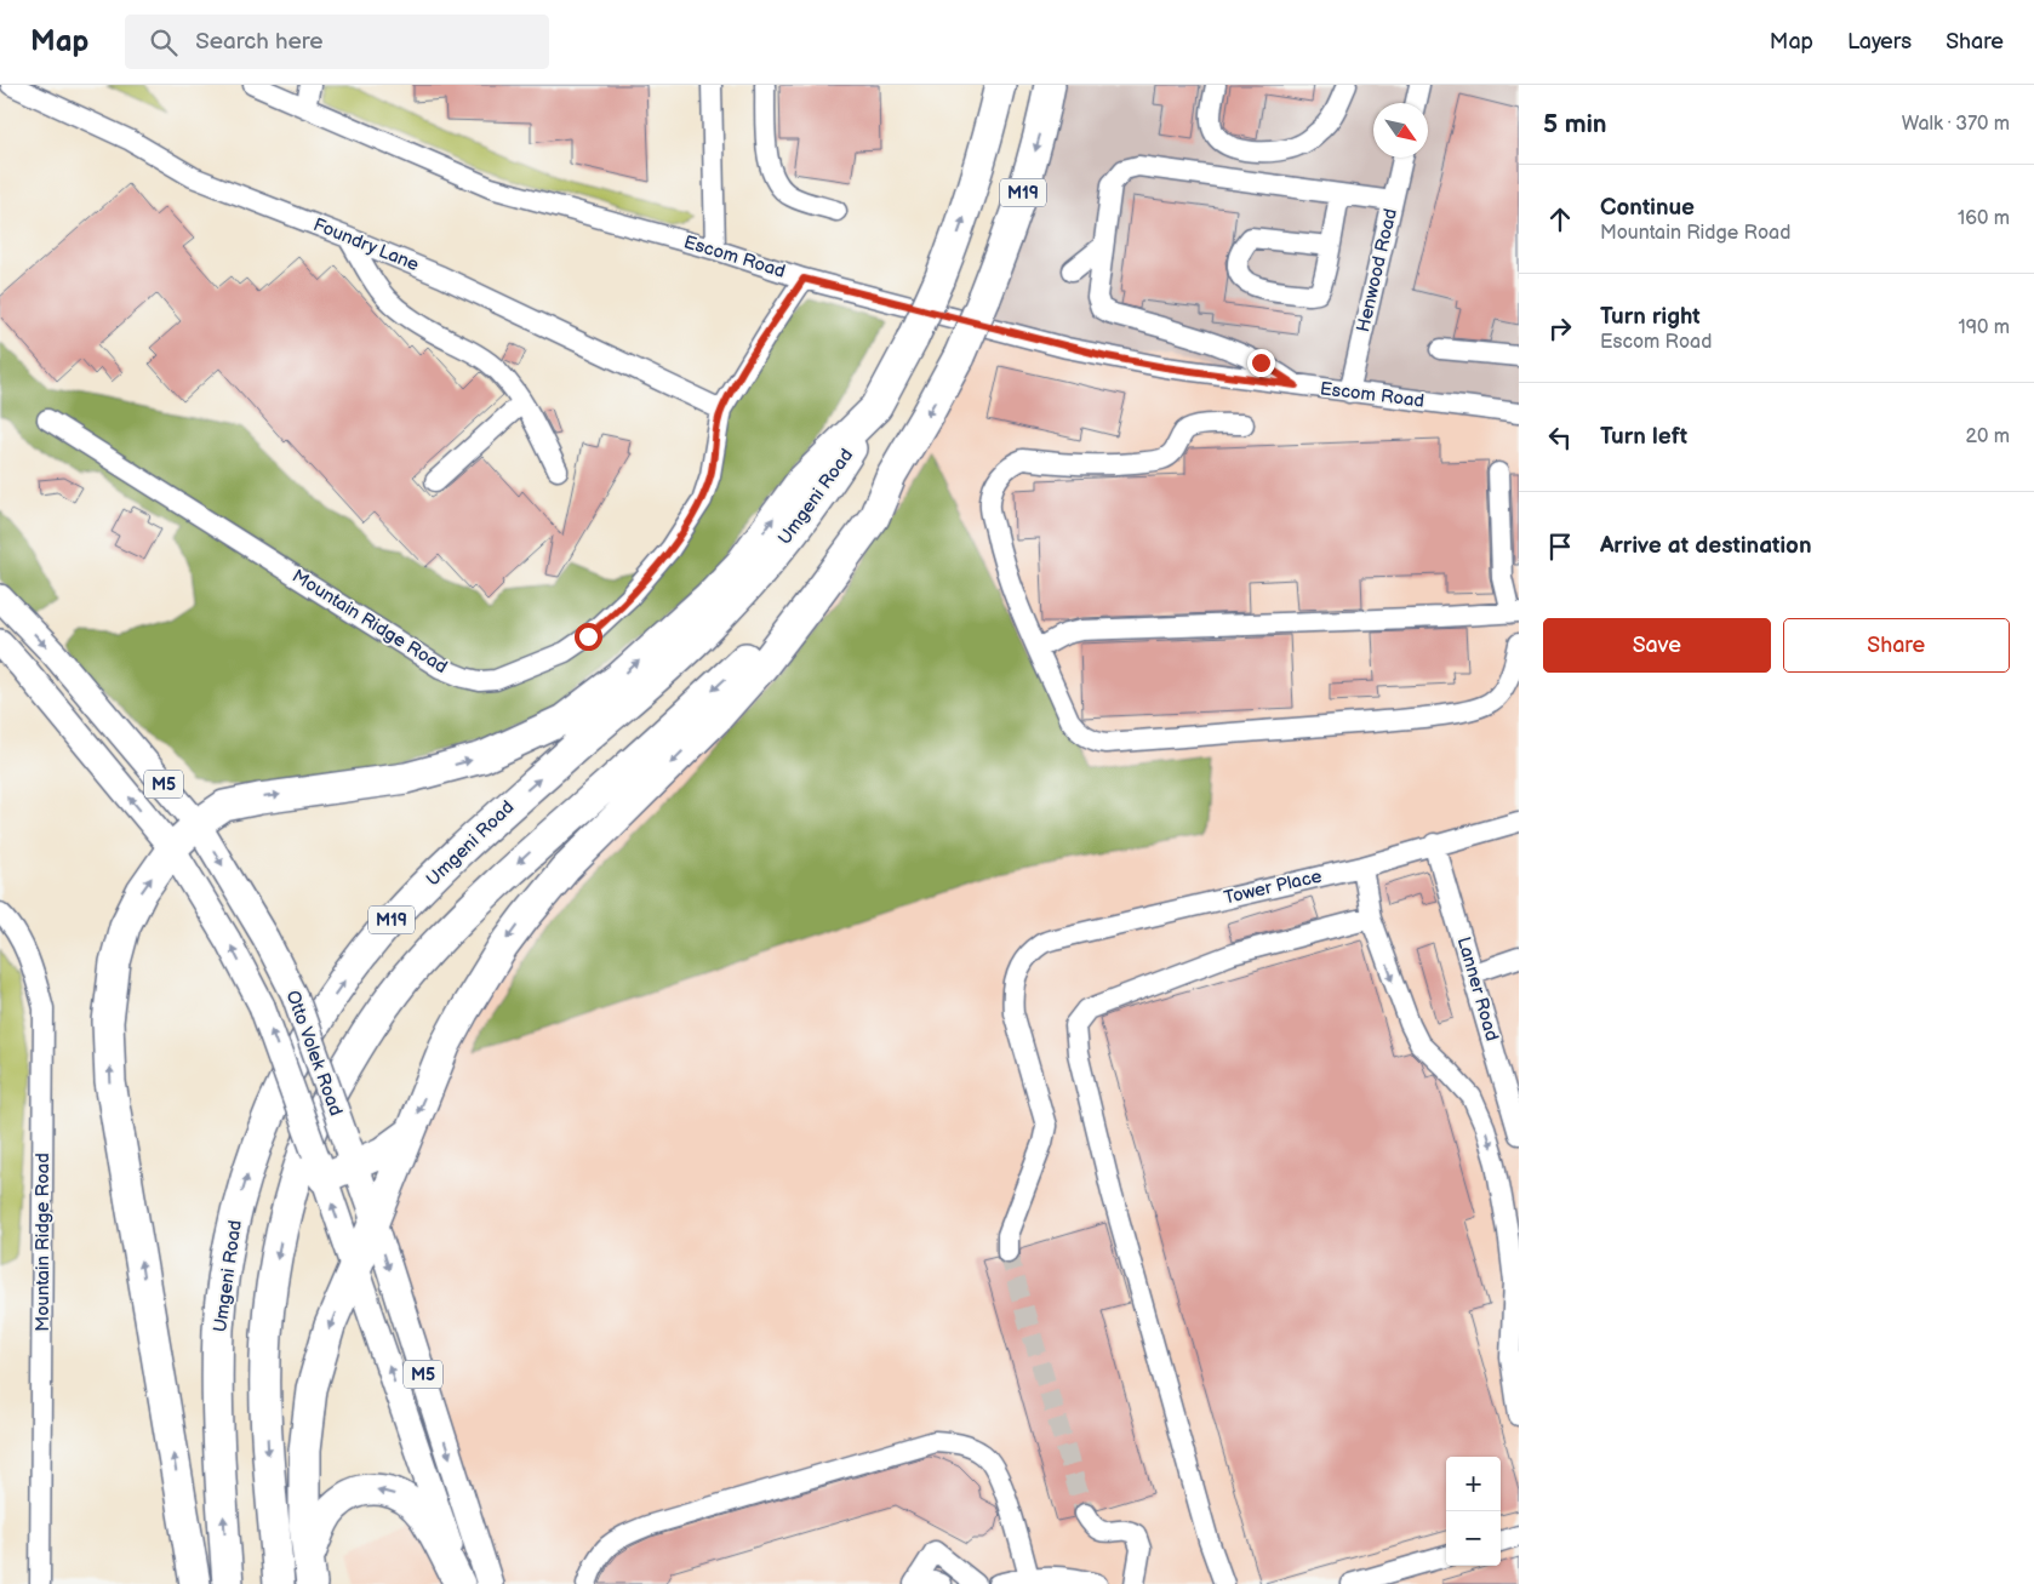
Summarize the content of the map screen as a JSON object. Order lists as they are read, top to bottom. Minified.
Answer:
{"streets":{"highway":["M19","Umgeni Road"],"main road":["M5","Otto Volek Road"],"street":["Foundry Lane","Escom Road","Henwood Road","Mountain Ridge Road","Tower Place","Lanner Road"]},"crossings":[["M19","Umgeni Road"],["Foundry Lane","Mountain Ridge Road"],["Escom Road","Henwood Road"],["Escom Road","Mountain Ridge Road"],["Tower Place","Lanner Road"]],"north":"bottom right","page":{"header":"Map","search":"Search here","nav":["Map","Layers","Share"],"heading":["5 min","Walk · 370 m"],"list":[["Continue","Mountain Ridge Road","160 m"],["Turn right","Escom Road","190 m"],["Turn left","20 m"],"Arrive at destination"],"buttons":["Save","Share"],"map_buttons":["+","−"]}}
